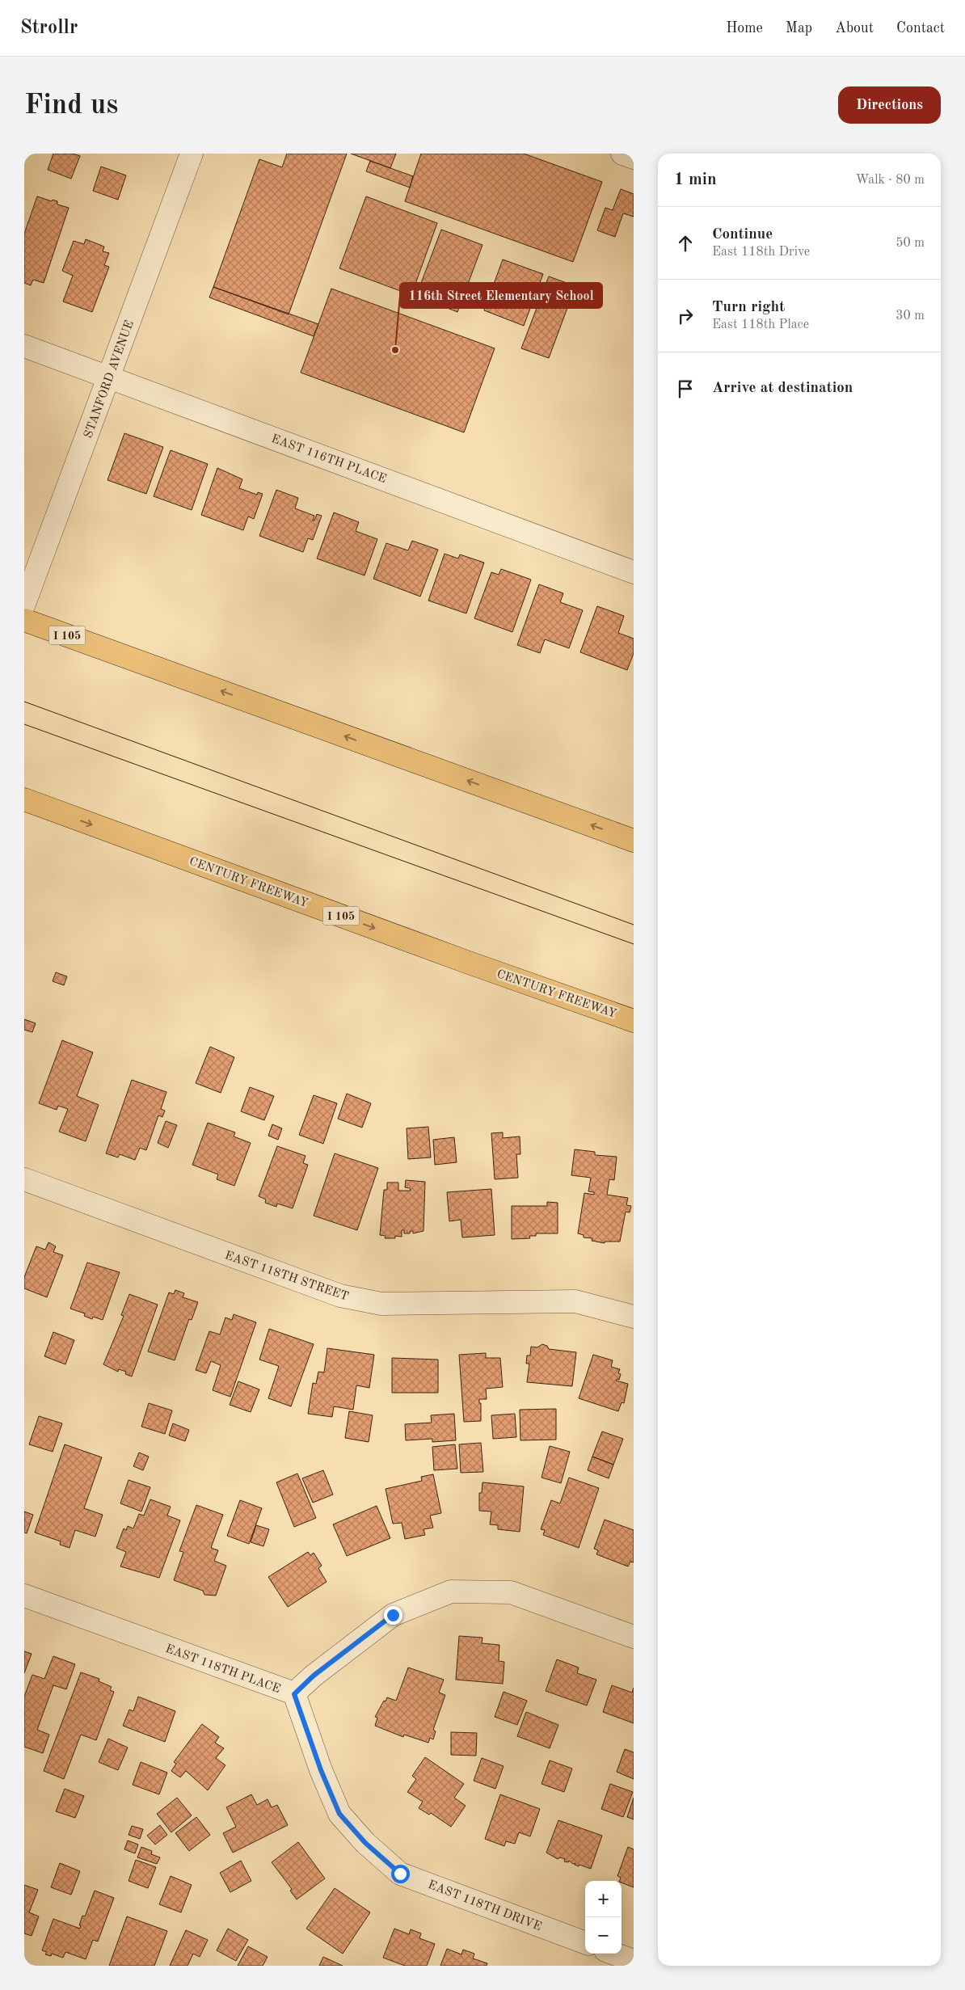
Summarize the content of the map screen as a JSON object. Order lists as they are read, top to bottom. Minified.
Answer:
{"streets":{"highway":["I 105","CENTURY FREEWAY"],"street":["STANFORD AVENUE","EAST 116TH PLACE","EAST 118TH STREET","EAST 118TH PLACE","EAST 118TH DRIVE"]},"crossings":[["STANFORD AVENUE","EAST 116TH PLACE"],["EAST 118TH PLACE","EAST 118TH DRIVE"]],"places":["116th Street Elementary School"],"page":{"header":"Strollr","nav":["Home","Map","About","Contact"],"buttons":"Directions","title":"Find us","heading":["1 min","Walk · 80 m"],"list":[["Continue","East 118th Drive","50 m"],["Turn right","East 118th Place","30 m"],"Arrive at destination"],"map_buttons":["+","−"]}}
